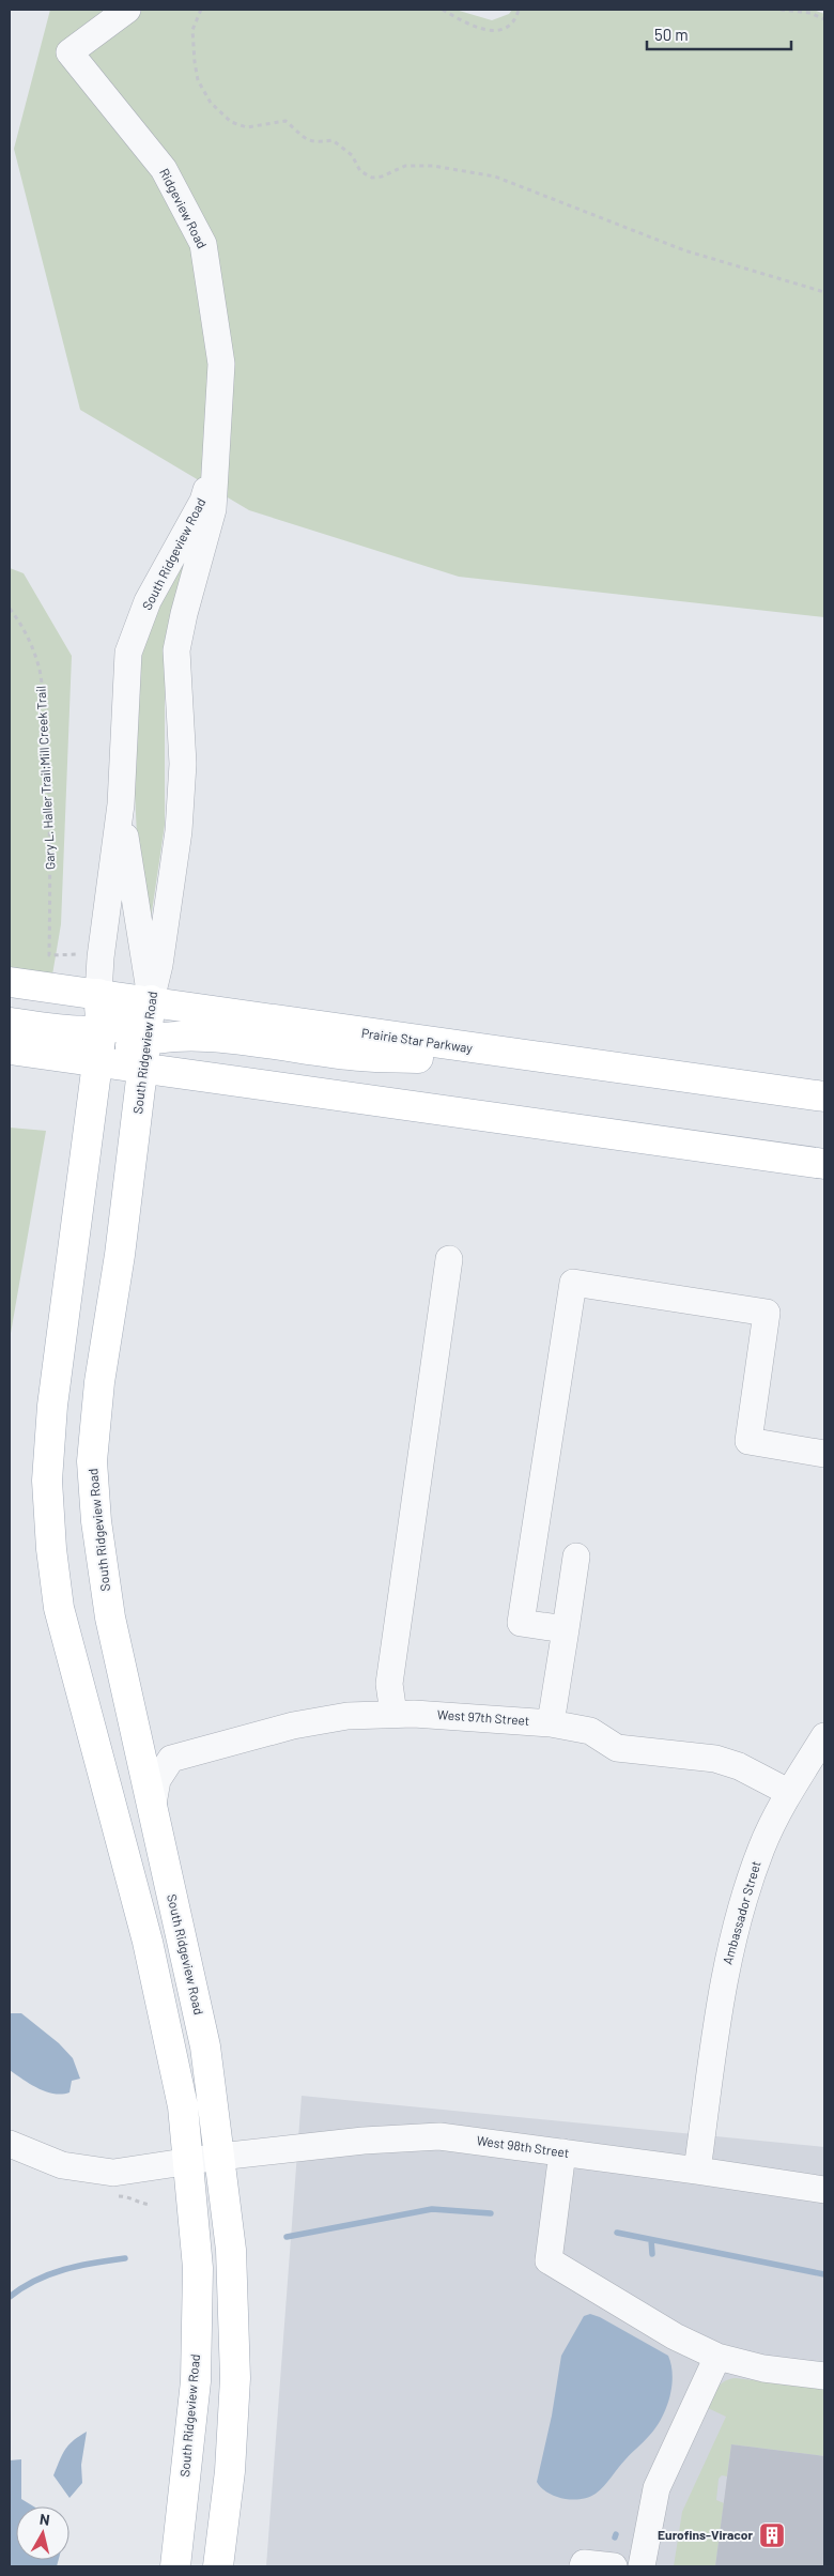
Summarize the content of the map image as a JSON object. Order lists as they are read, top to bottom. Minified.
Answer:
{"streets":{"main road":["South Ridgeview Road","Prairie Star Parkway"],"street":["Ridgeview Road","West 97th Street","Ambassador Street","West 98th Street"],"path":["Gary L. Haller Trail;Mill Creek Trail"]},"crossings":[["Ridgeview Road","South Ridgeview Road"],["South Ridgeview Road","Prairie Star Parkway"],["South Ridgeview Road","West 98th Street"],["West 97th Street","Ambassador Street"],["Ambassador Street","West 98th Street"]],"places":{"building":["Eurofins-Viracor"]},"scale_bar":"50 m","north":"top"}
